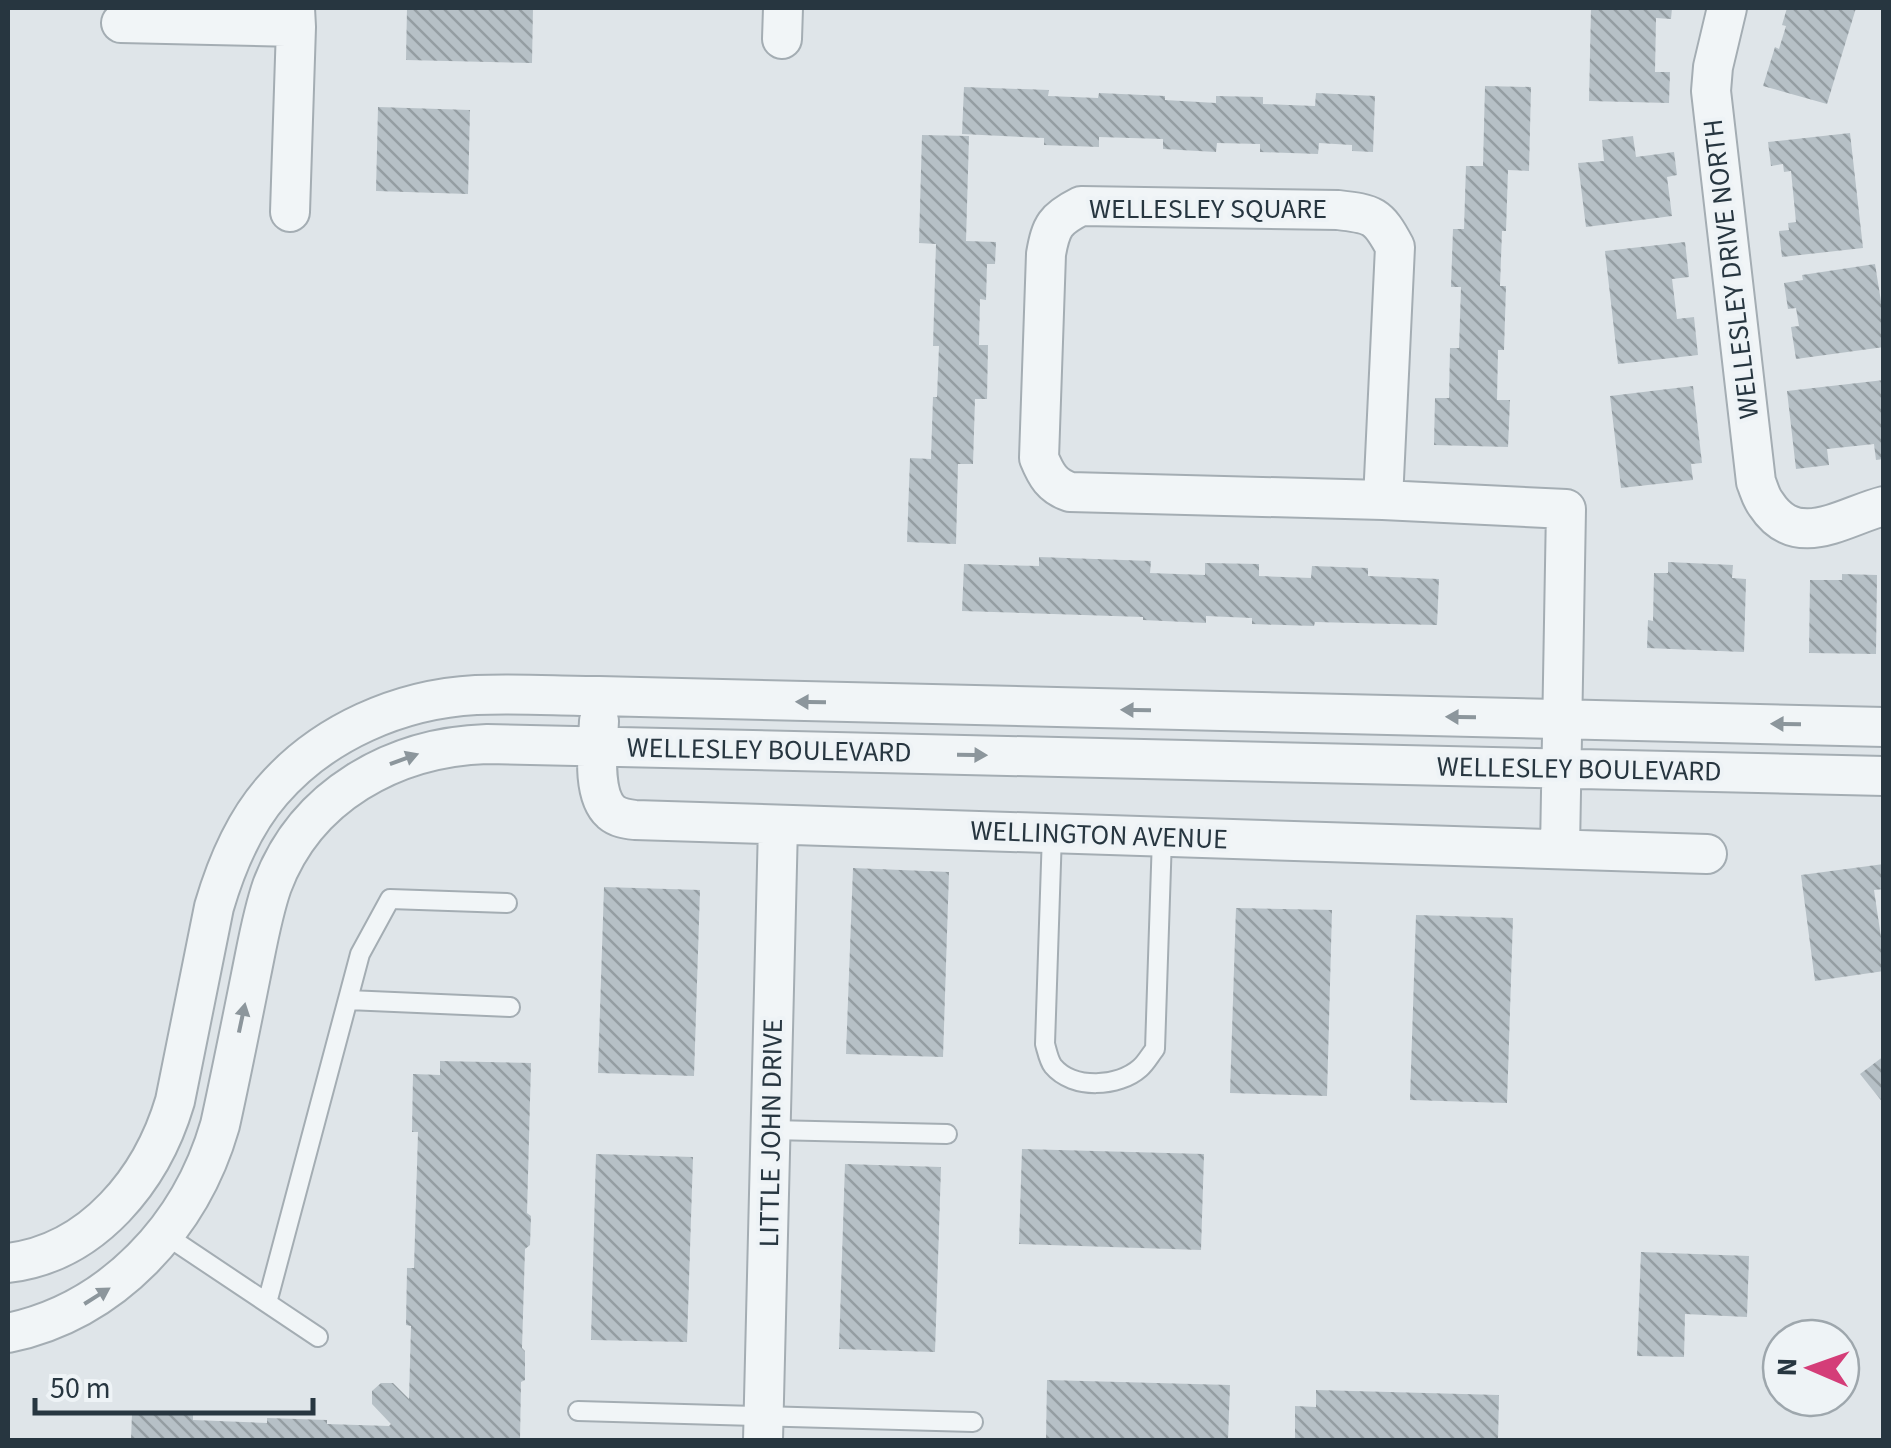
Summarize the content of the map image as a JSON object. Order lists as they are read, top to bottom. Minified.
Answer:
{"streets":{"street":["WELLESLEY SQUARE","WELLESLEY DRIVE NORTH","WELLESLEY BOULEVARD","WELLINGTON AVENUE","LITTLE JOHN DRIVE"]},"crossings":[["WELLESLEY BOULEVARD","WELLINGTON AVENUE"],["WELLINGTON AVENUE","LITTLE JOHN DRIVE"]],"scale_bar":"50 m","north":"left"}
